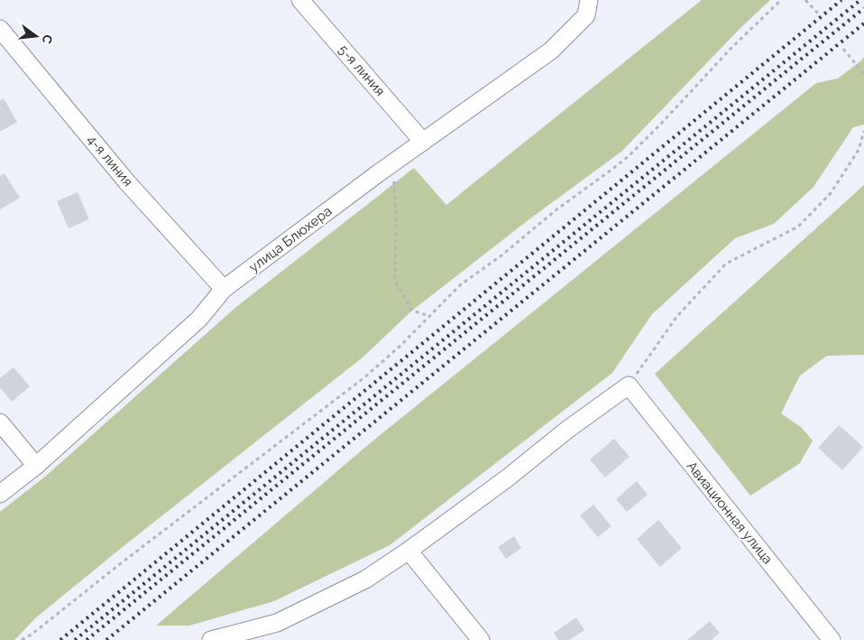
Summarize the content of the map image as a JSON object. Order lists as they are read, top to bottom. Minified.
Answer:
{"streets":{"street":["5-я линия","4-я линия","улица Блюхера","Авиационная улица"]},"crossings":[["5-я линия","улица Блюхера"],["4-я линия","улица Блюхера"]],"north":"right"}
